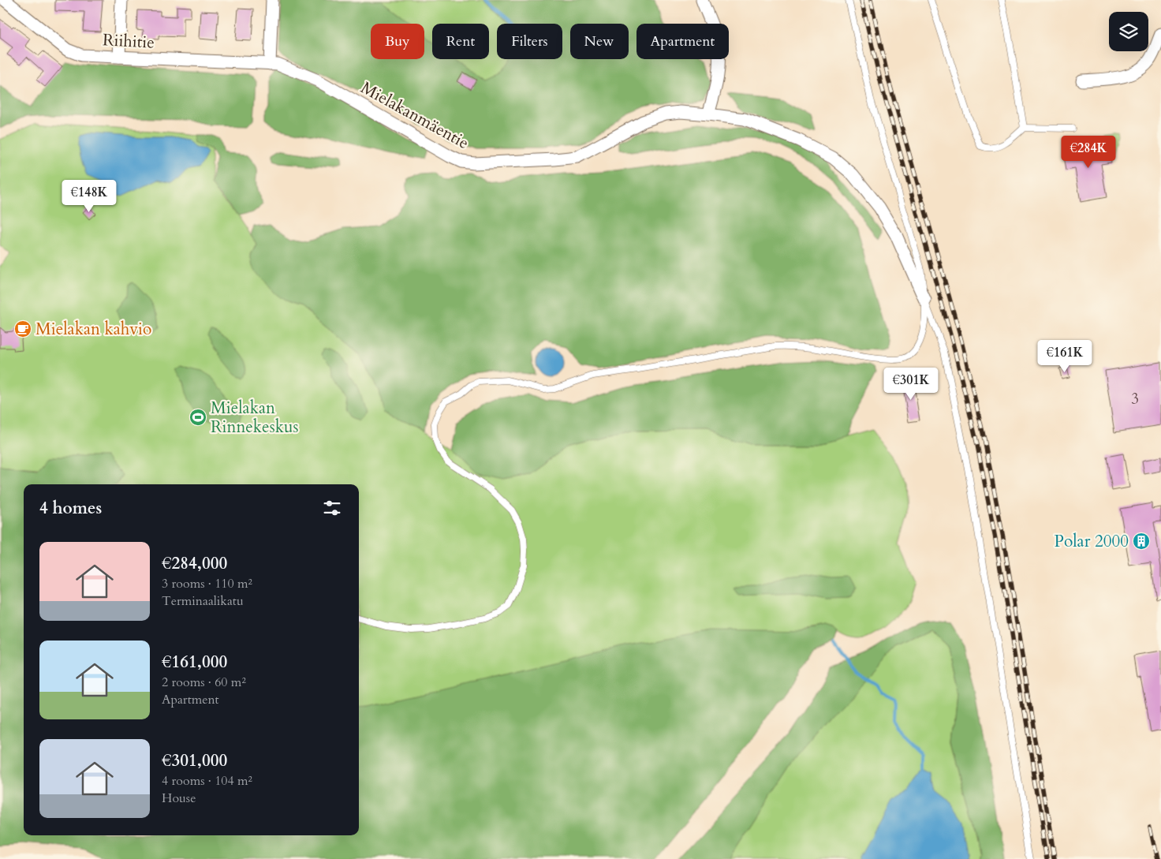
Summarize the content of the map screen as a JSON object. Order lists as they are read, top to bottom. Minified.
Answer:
{"streets":{"street":["Riihitie","Mielakanmäentie"]},"crossings":[["Riihitie","Mielakanmäentie"]],"places":{"cafe":["Mielakan kahvio"],"sports":["Mielakan Rinnekeskus"],"building":["Polar 2000"]},"house_numbers":["3"],"page":{"chip":["Buy","Rent","Filters","New","Apartment"],"price":["€284K","€148K","€161K","€301K"],"heading":"4 homes","list":[{"name":"€284,000","note":"3 rooms · 110 m² · Terminaalikatu"},{"name":"€161,000","note":"2 rooms · 60 m² · Apartment"},{"name":"€301,000","note":"4 rooms · 104 m² · House"}]}}
